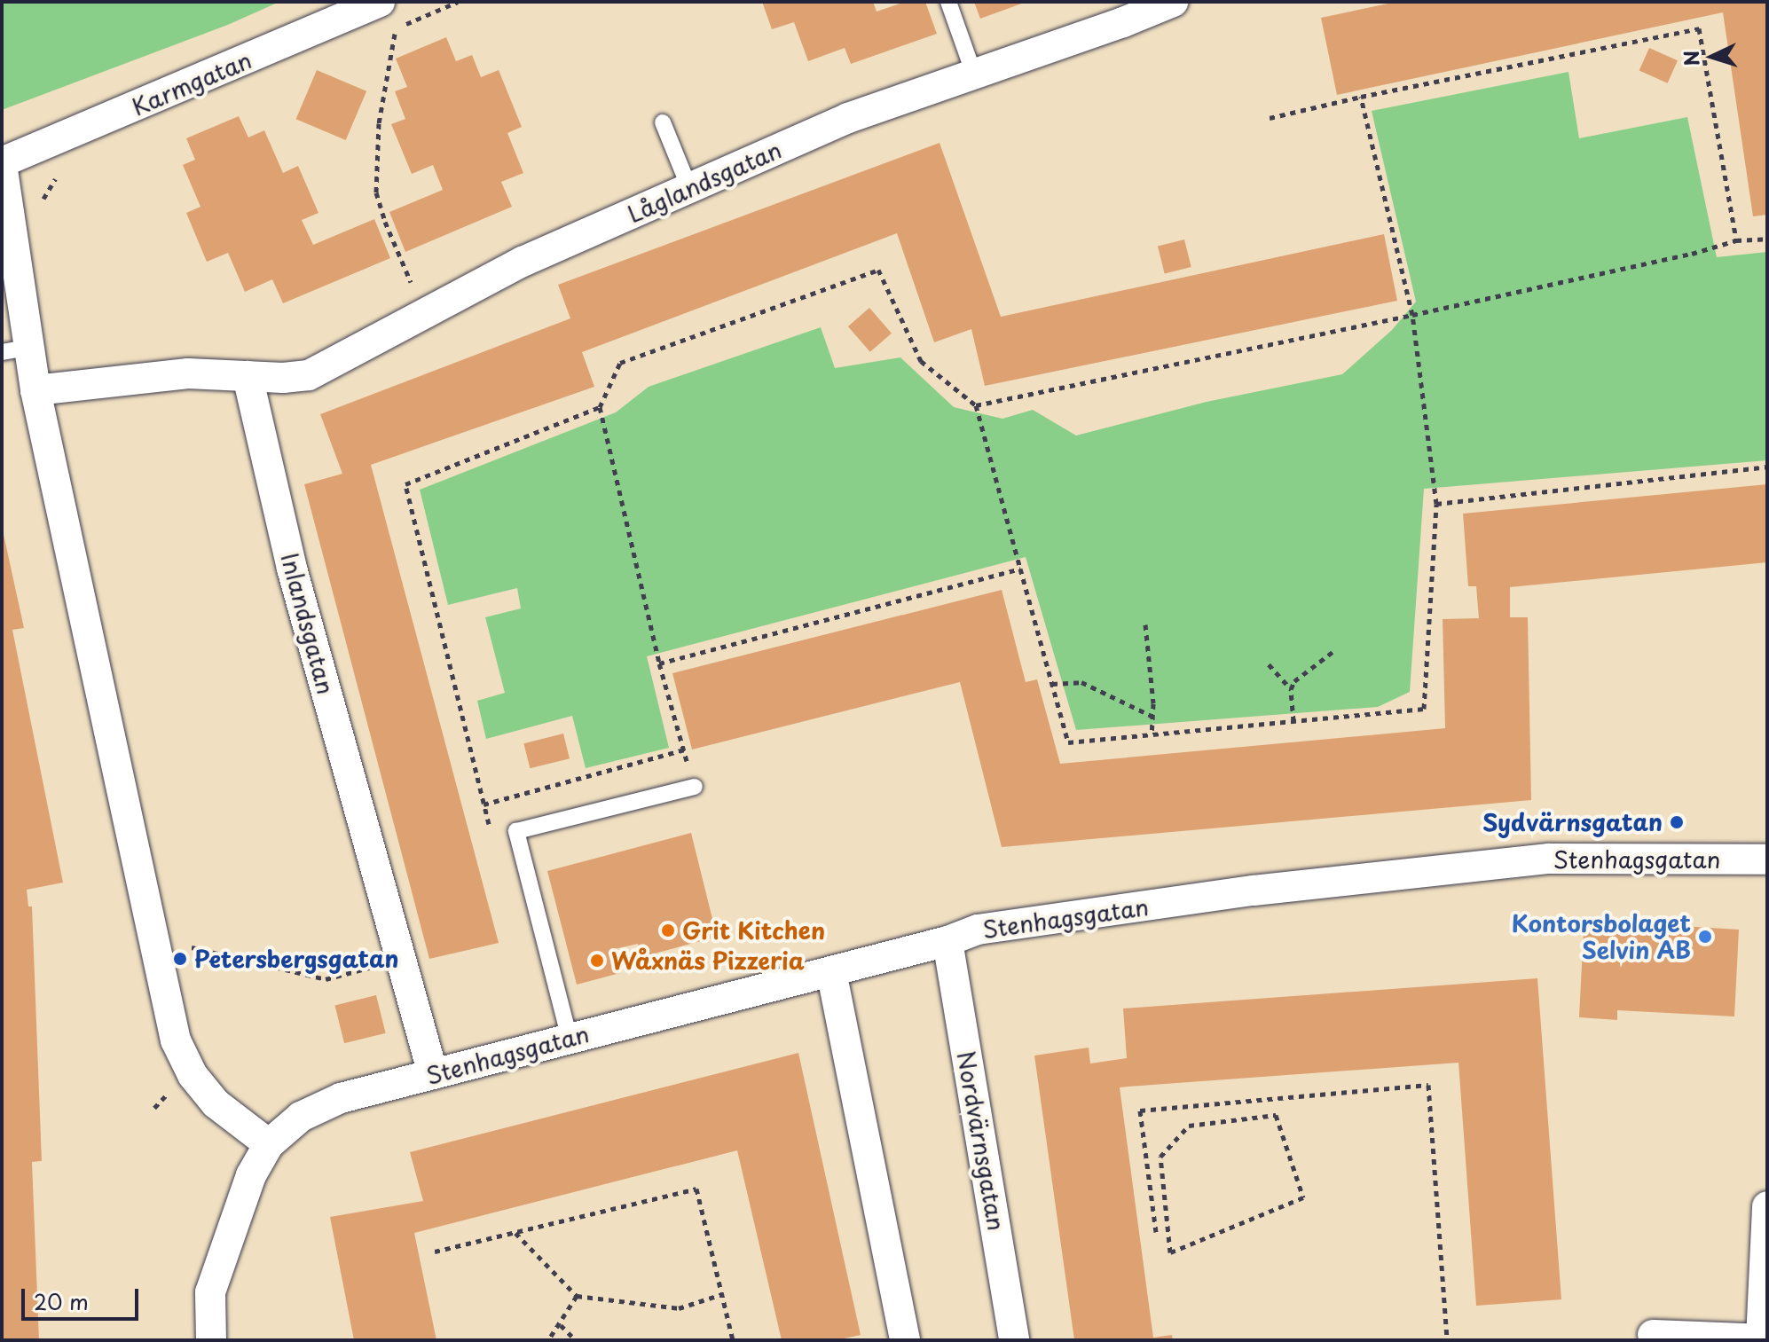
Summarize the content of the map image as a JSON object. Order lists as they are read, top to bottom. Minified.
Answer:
{"streets":{"street":["Karmgatan","Låglandsgatan","Inlandsgatan","Stenhagsgatan","Nordvärnsgatan"]},"crossings":[["Låglandsgatan","Inlandsgatan"],["Inlandsgatan","Stenhagsgatan"],["Stenhagsgatan","Nordvärnsgatan"]],"places":["Sydvärnsgatan","Grit Kitchen","Kontorsbolaget Selvin AB","Petersbergsgatan","Wåxnäs Pizzeria"],"scale_bar":"20 m","north":"left"}
